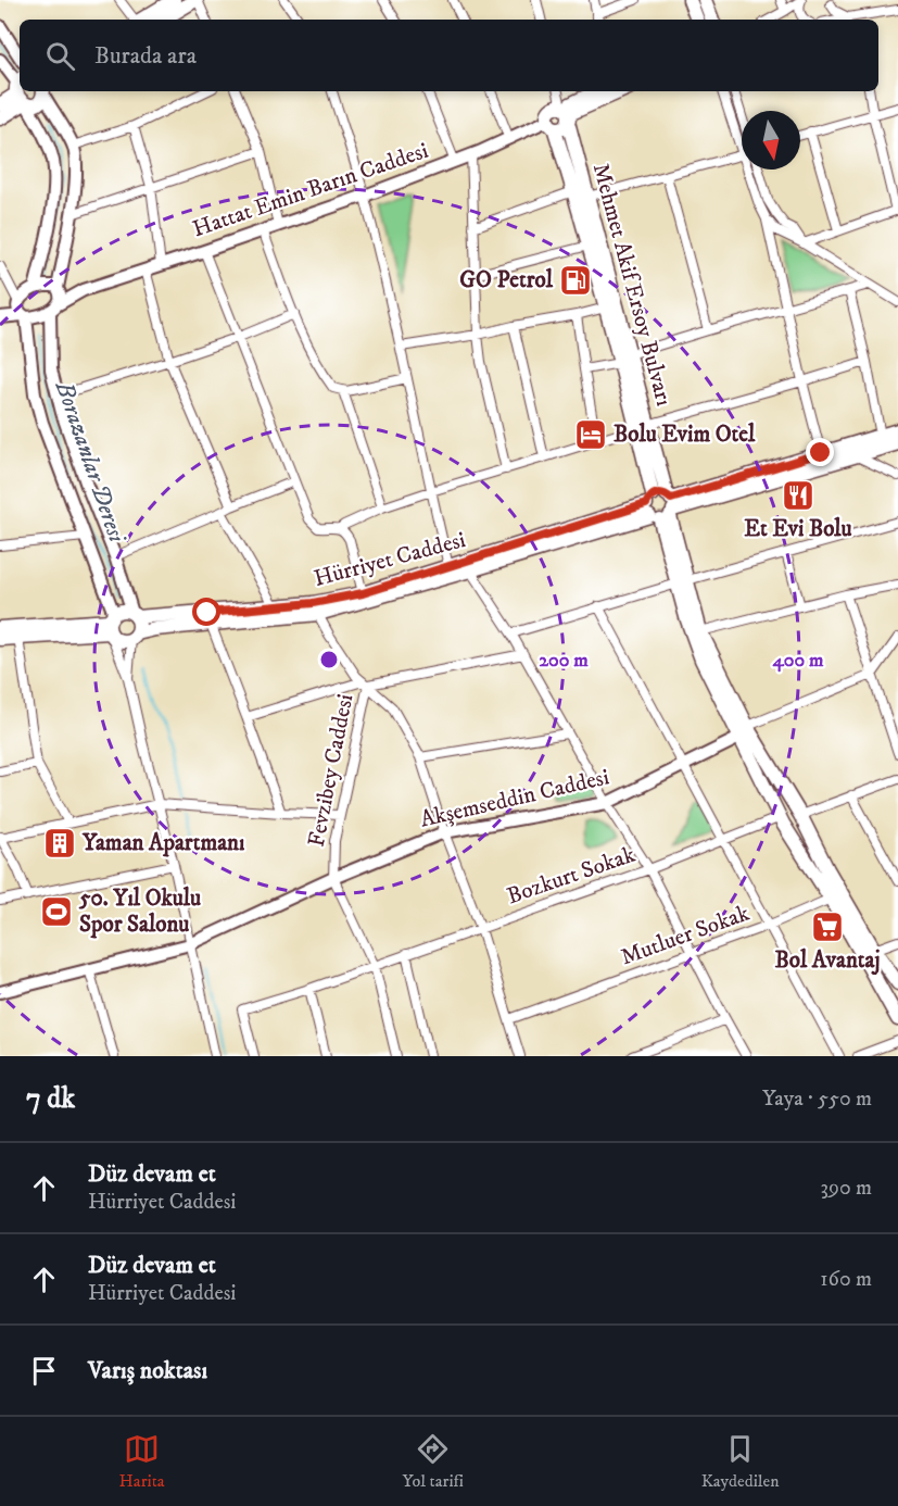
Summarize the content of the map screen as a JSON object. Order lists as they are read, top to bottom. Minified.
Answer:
{"streets":{"main road":["Hattat Emin Barın Caddesi","Mehmet Akif Ersoy Bulvarı","Hürriyet Caddesi","Akşemseddin Caddesi"],"street":["Fevzibey Caddesi","Bozkurt Sokak","Mutluer Sokak"]},"crossings":[["Hattat Emin Barın Caddesi","Mehmet Akif Ersoy Bulvarı"],["Mehmet Akif Ersoy Bulvarı","Hürriyet Caddesi"],["Mehmet Akif Ersoy Bulvarı","Akşemseddin Caddesi"],["Mehmet Akif Ersoy Bulvarı","Bozkurt Sokak"],["Mehmet Akif Ersoy Bulvarı","Mutluer Sokak"],["Hürriyet Caddesi","Fevzibey Caddesi"],["Fevzibey Caddesi","Akşemseddin Caddesi"],["Fevzibey Caddesi","Bozkurt Sokak"]],"water":["Borazanlar Deresi"],"places":{"fuel station":["GO Petrol"],"hotel":["Bolu Evim Otel"],"restaurant":["Et Evi Bolu"],"building":["Yaman Apartmanı"],"sports":["50. Yıl Okulu Spor Salonu"],"supermarket":["Bol Avantaj"]},"north":"bottom","page":{"search":"Burada ara","heading":["7 dk","Yaya · 550 m"],"list":[["Düz devam et","Hürriyet Caddesi","390 m"],["Düz devam et","Hürriyet Caddesi","160 m"],"Varış noktası"],"nav":["Harita","Yol tarifi","Kaydedilen"]},"rings":["200 m","400 m"]}
